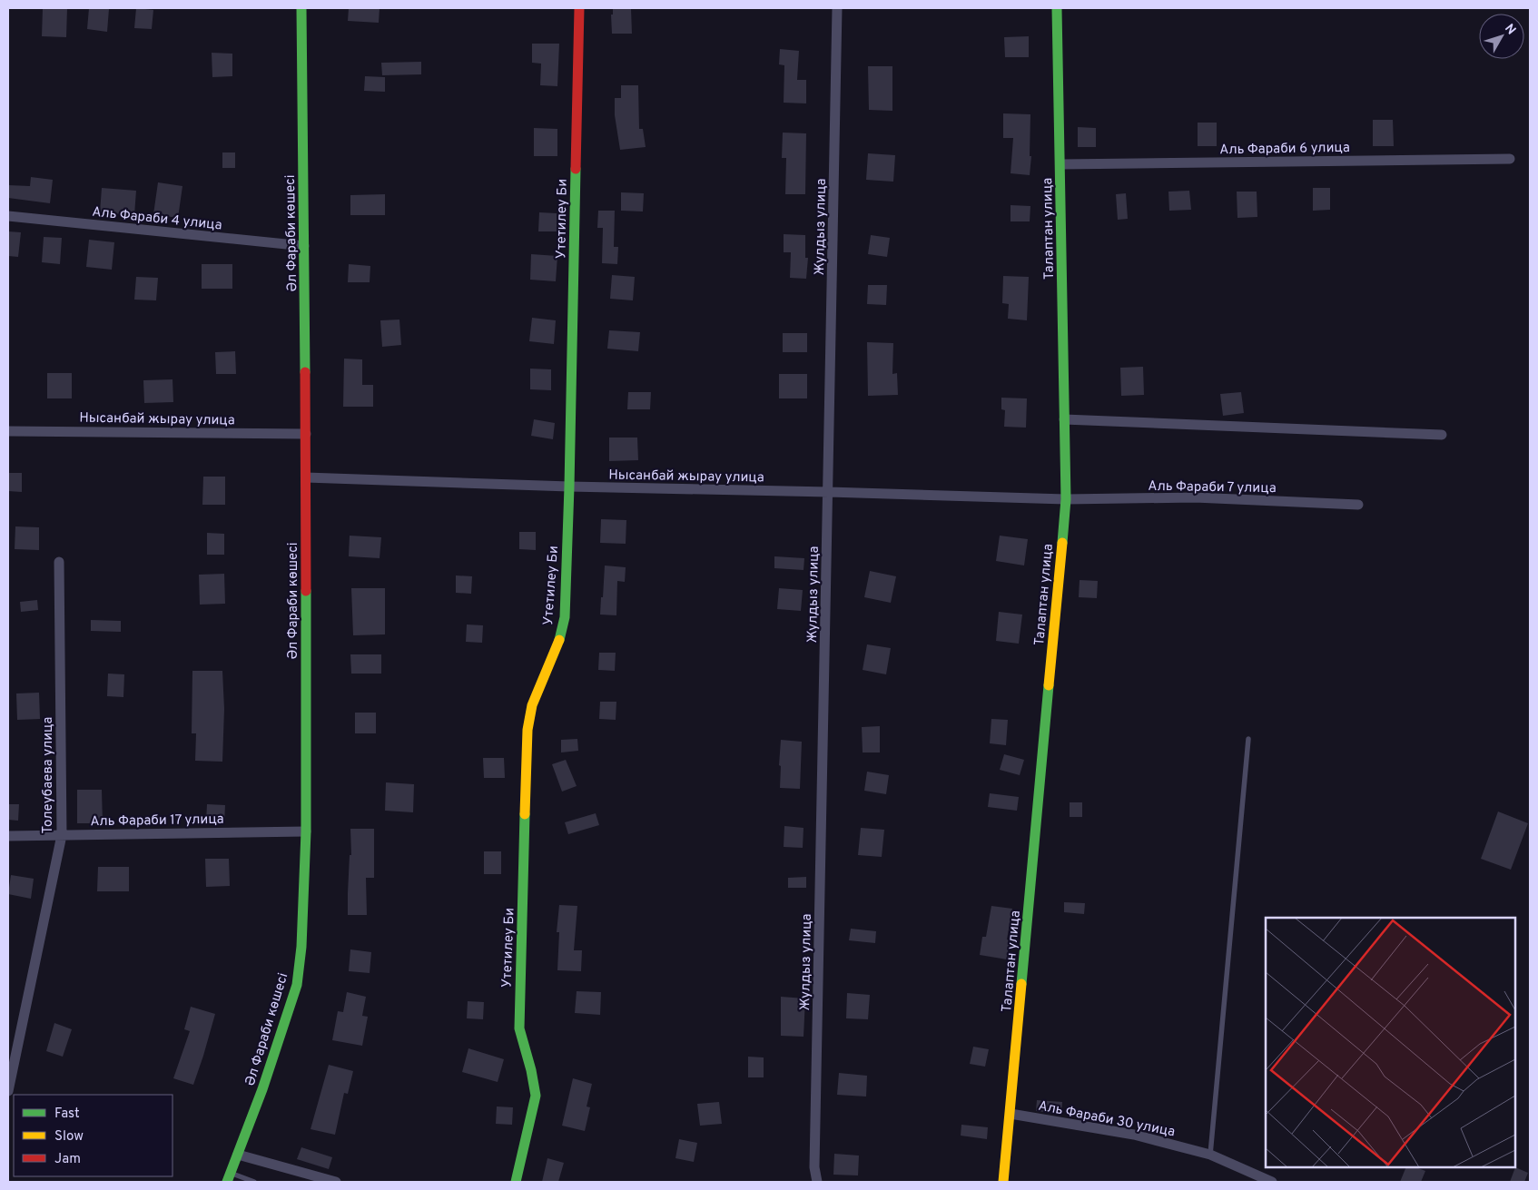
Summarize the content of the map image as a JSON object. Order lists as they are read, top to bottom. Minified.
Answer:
{"streets":{"street":["Аль Фараби 6 улица","Аль Фараби 4 улица","Утетилеу Би","Жулдыз улица","Талаптан улица","Әл Фараби көшесі","Нысанбай жырау улица","Аль Фараби 7 улица","Толеубаева улица","Аль Фараби 17 улица","Аль Фараби 30 улица"]},"crossings":[["Аль Фараби 6 улица","Талаптан улица"],["Аль Фараби 4 улица","Әл Фараби көшесі"],["Утетилеу Би","Нысанбай жырау улица"],["Жулдыз улица","Нысанбай жырау улица"],["Талаптан улица","Нысанбай жырау улица"],["Талаптан улица","Аль Фараби 7 улица"],["Талаптан улица","Аль Фараби 30 улица"],["Әл Фараби көшесі","Нысанбай жырау улица"],["Әл Фараби көшесі","Аль Фараби 17 улица"],["Нысанбай жырау улица","Аль Фараби 7 улица"],["Толеубаева улица","Аль Фараби 17 улица"]],"legend":["Fast","Slow","Jam"],"north":"top right"}
